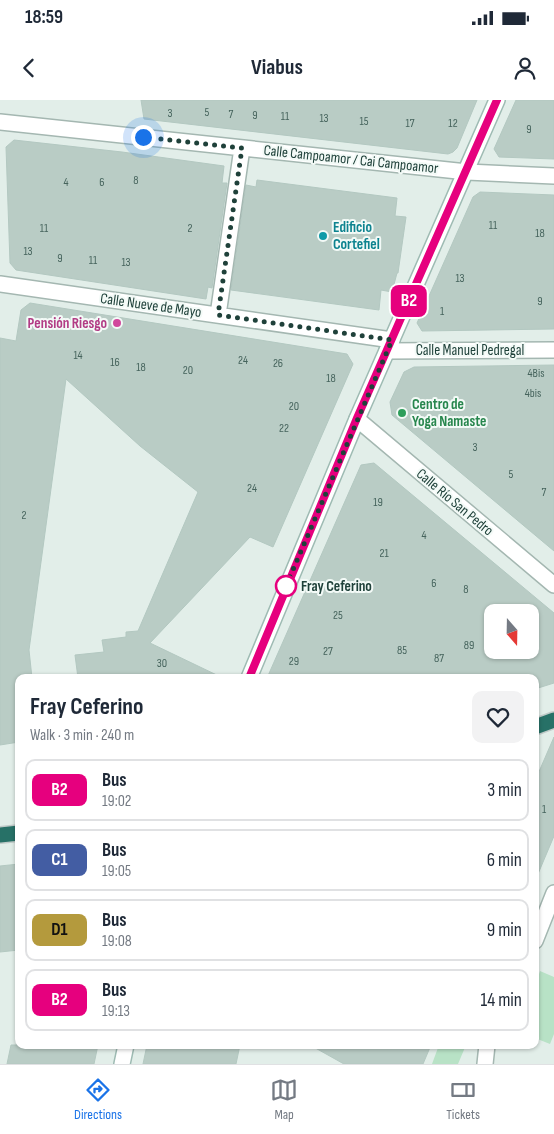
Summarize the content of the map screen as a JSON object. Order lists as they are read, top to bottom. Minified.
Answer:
{"streets":{"street":["Calle Campoamor / Cai Campoamor","Calle Nueve de Mayo","Calle Manuel Pedregal","Calle Río San Pedro"]},"crossings":[["Calle Nueve de Mayo","Calle Manuel Pedregal"]],"places":["Edificio Cortefiel","Pensión Riesgo","Centro de Yoga Namaste","Fray Ceferino"],"lines":["bus line B2"],"house_numbers":["5","3","7","9","11","13","15","17","12","9","8","4","6","11","11","2","18","13","9","11","13","13","9","1","14","24","16","26","18","20","4Bis","18","4bis","20","22","3","5","24","7","19","2","4","21","6","8","25","89","85","27","87","29","30","1"],"north":"bottom","page":{"status":"18:59","header":"Viabus","on_map":"B2","heading":["Fray Ceferino","Walk · 3 min · 240 m"],"list":[{"mark":"B2","name":"Bus","note":"19:02","value":"3 min"},{"mark":"C1","name":"Bus","note":"19:05","value":"6 min"},{"mark":"D1","name":"Bus","note":"19:08","value":"9 min"},{"mark":"B2","name":"Bus","note":"19:13","value":"14 min"}],"tabs":["Directions","Map","Tickets"]}}
